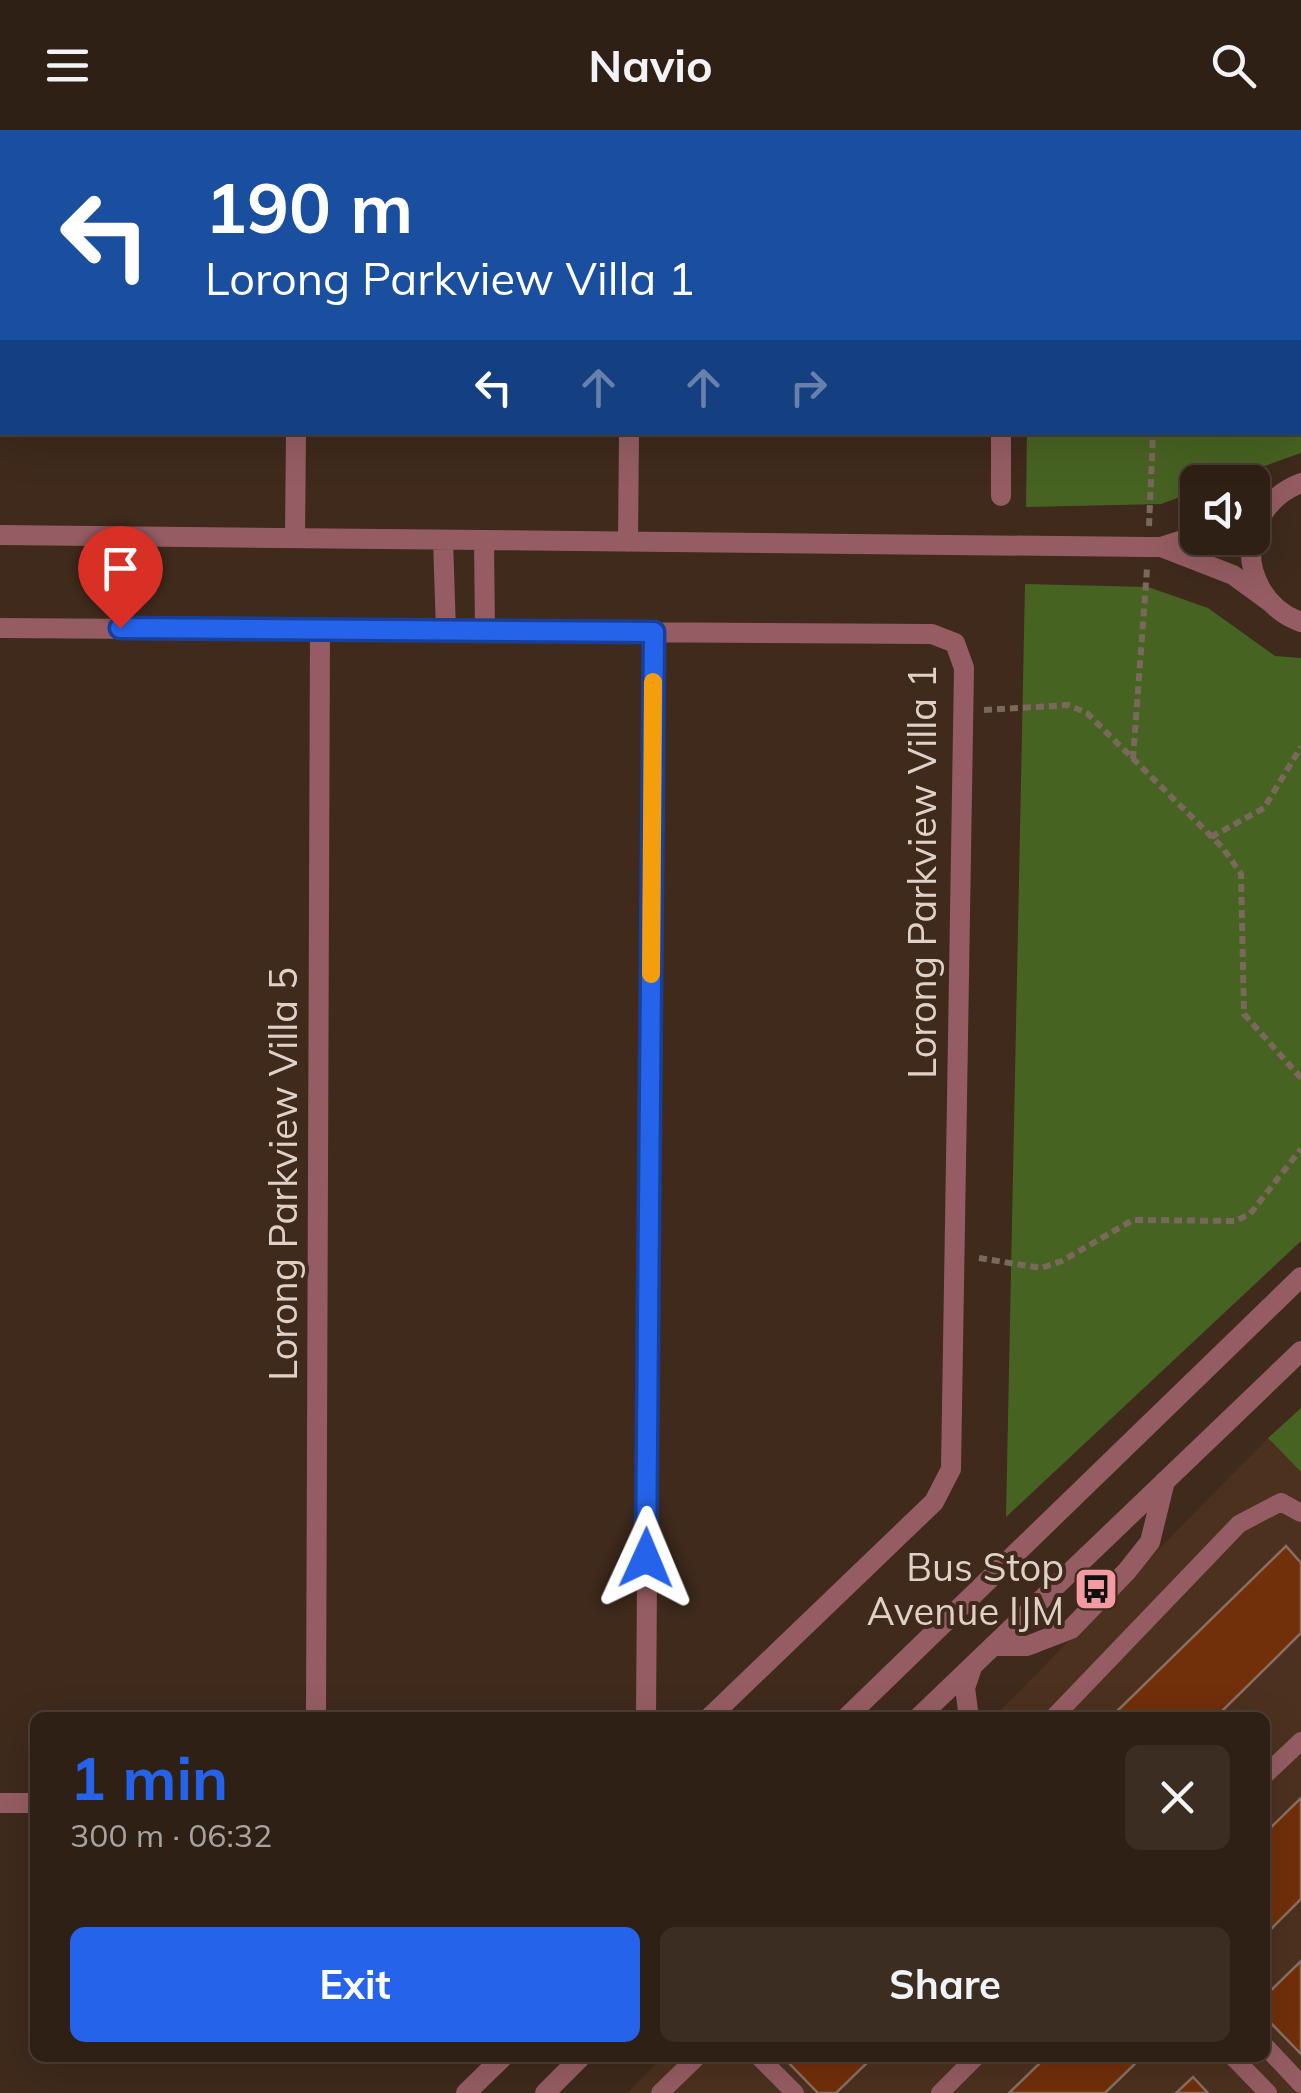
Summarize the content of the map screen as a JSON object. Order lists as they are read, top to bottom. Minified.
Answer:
{"streets":{"street":["Lorong Parkview Villa 1","Lorong Parkview Villa 5"]},"crossings":[["Lorong Parkview Villa 1","Lorong Parkview Villa 5"]],"places":{"bus stop":["Bus Stop Avenue IJM"]},"page":{"header":"Navio","turn":["190 m","Lorong Parkview Villa 1"],"heading":["1 min","300 m · 06:32"],"buttons":["Exit","Share"]}}
